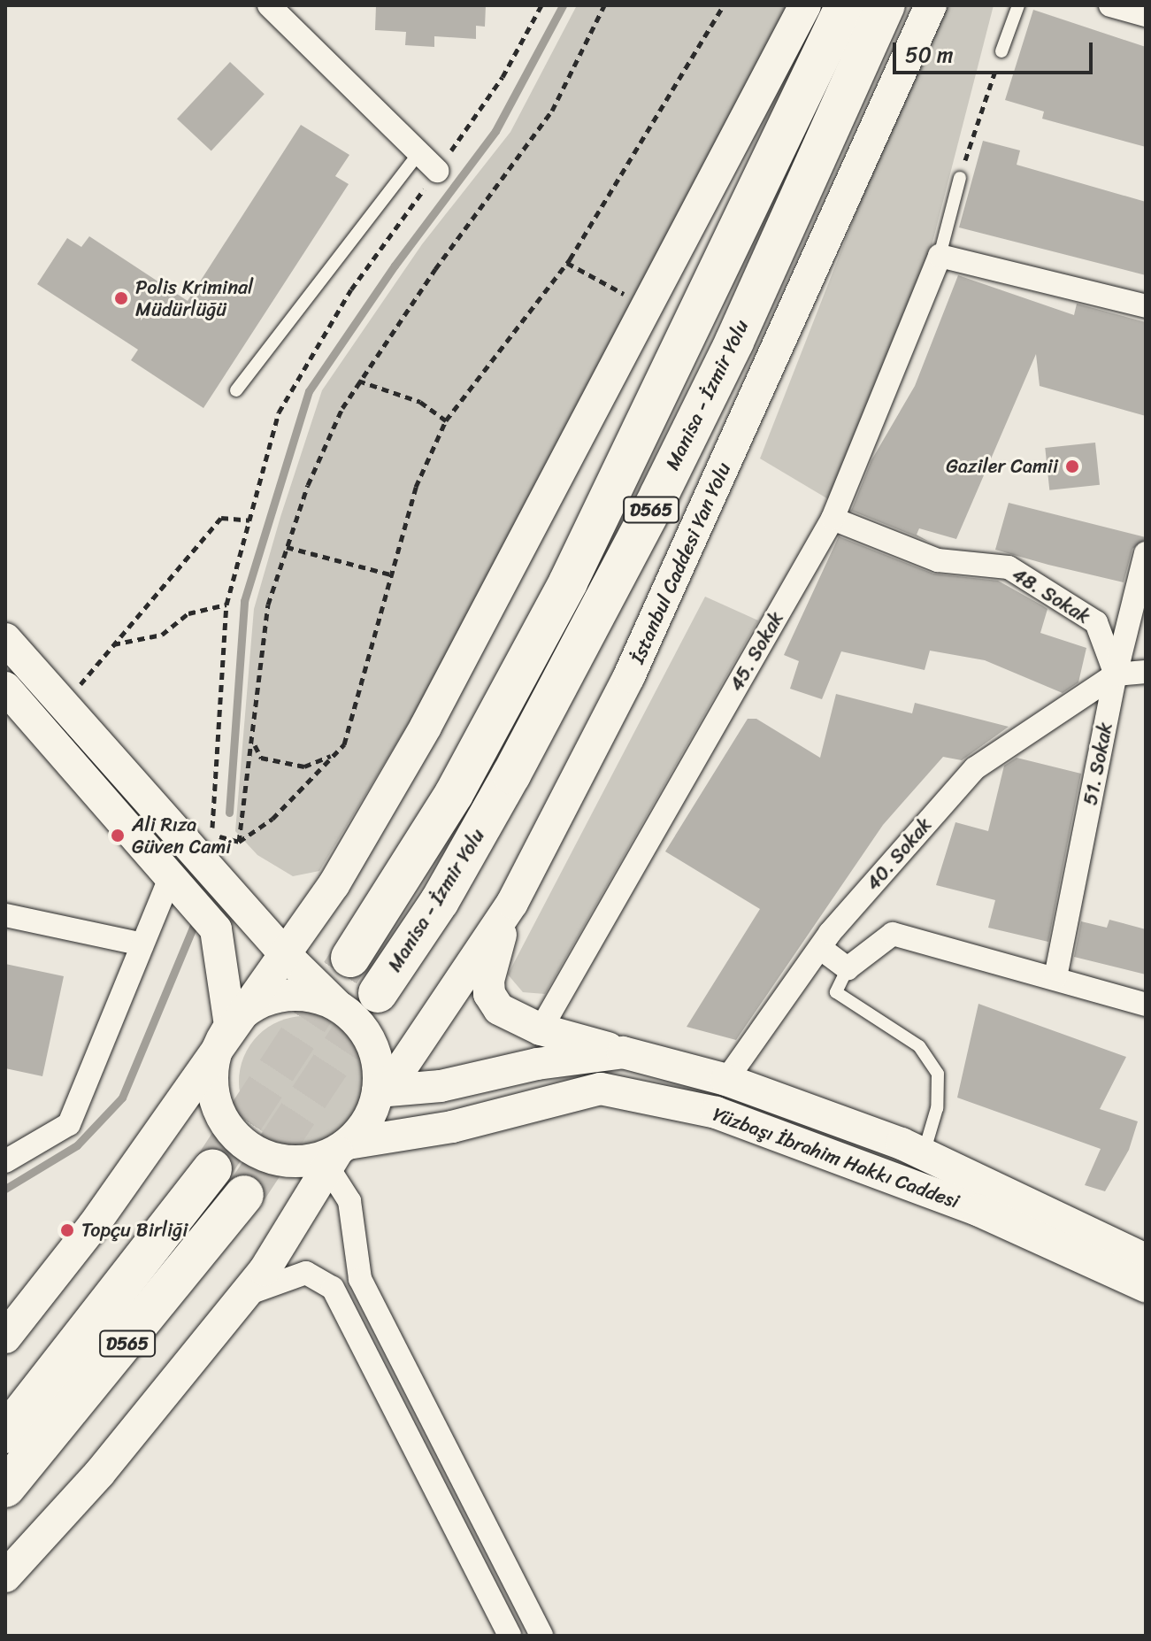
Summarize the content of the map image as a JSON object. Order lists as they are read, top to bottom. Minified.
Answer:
{"streets":{"highway":["Manisa - İzmir Yolu","D565"],"main road":["İstanbul Caddesi Yan Yolu","Yüzbaşı İbrahim Hakkı Caddesi"],"street":["48. Sokak","45. Sokak","51. Sokak","40. Sokak"]},"crossings":[["İstanbul Caddesi Yan Yolu","Yüzbaşı İbrahim Hakkı Caddesi"],["48. Sokak","45. Sokak"],["48. Sokak","51. Sokak"],["48. Sokak","40. Sokak"],["51. Sokak","40. Sokak"],["40. Sokak","Yüzbaşı İbrahim Hakkı Caddesi"]],"places":["Polis Kriminal Müdürlüğü","Gaziler Camii","Ali Rıza Güven Cami","Topçu Birliği"],"scale_bar":"50 m"}
